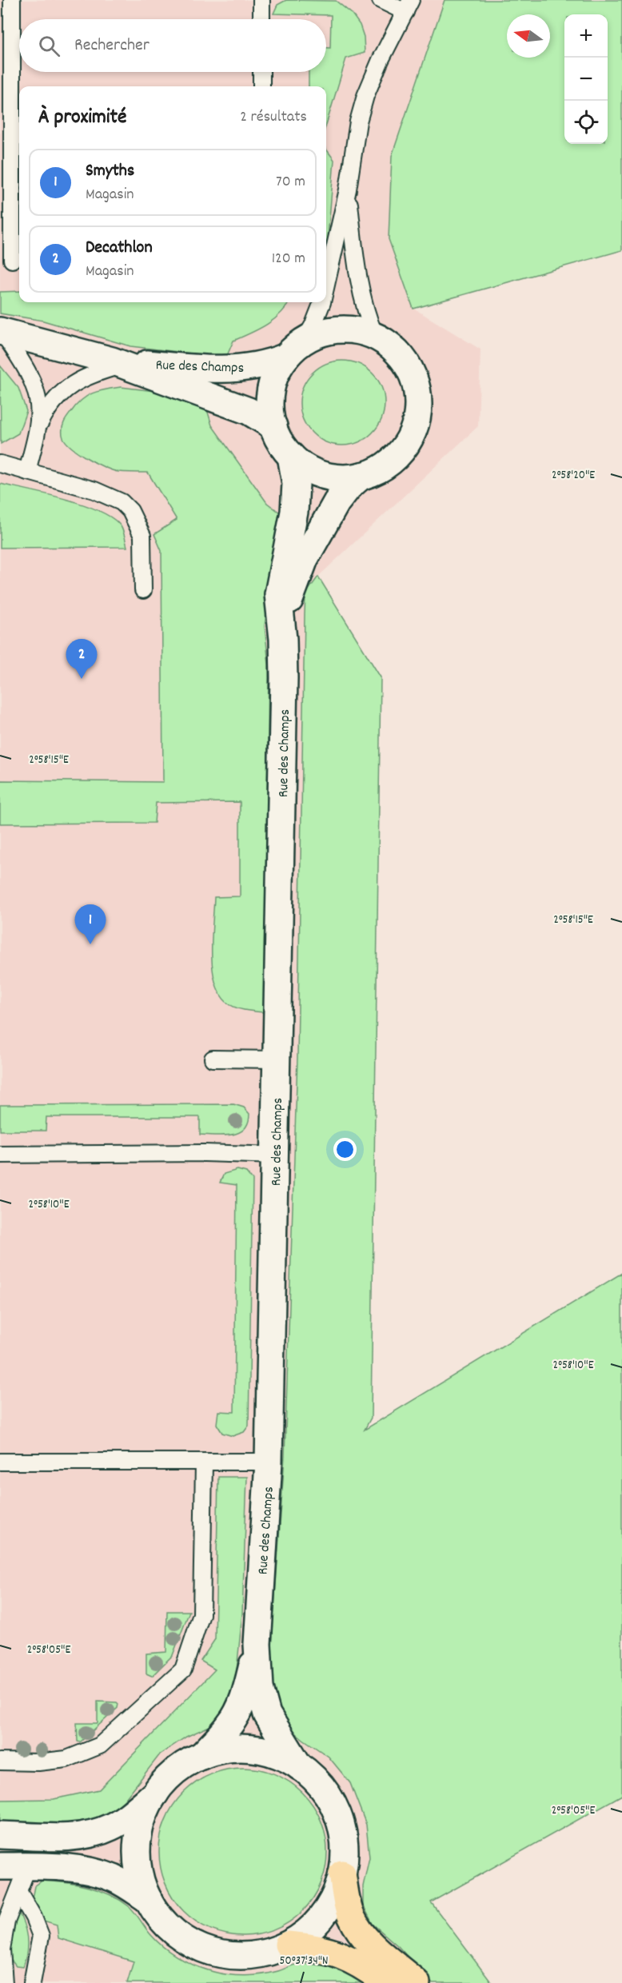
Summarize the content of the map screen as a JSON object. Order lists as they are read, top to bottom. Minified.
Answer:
{"streets":{"street":["Rue des Champs"]},"north":"left","page":{"map_buttons":["+","−"],"search":"Rechercher","heading":["À proximité","2 résultats"],"list":[{"mark":"1","name":"Smyths","note":"Magasin","value":"70 m"},{"mark":"2","name":"Decathlon","note":"Magasin","value":"120 m"}],"pins":["2","1"]},"coordinates":["2°58'20\"E","2°58'15\"E","2°58'10\"E","2°58'05\"E","50°37'34\"N"]}
